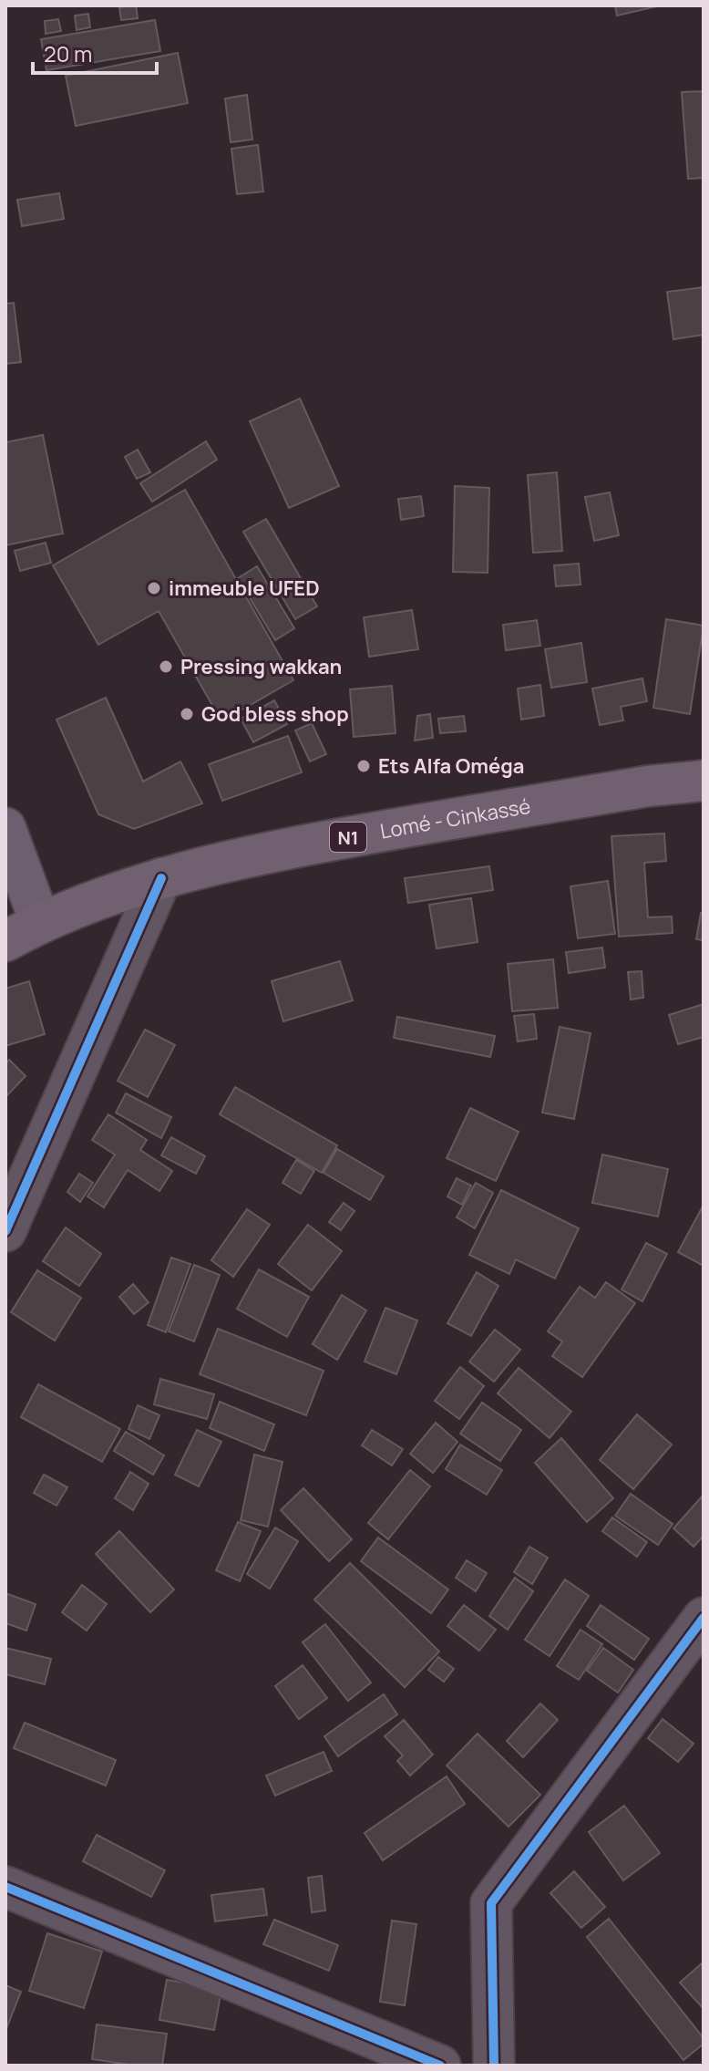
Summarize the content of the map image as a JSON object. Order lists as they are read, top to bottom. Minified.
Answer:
{"streets":{"highway":["Lomé - Cinkassé","N1"]},"places":["immeuble UFED","Pressing wakkan","God bless shop","Ets Alfa Oméga"],"scale_bar":"20 m"}
